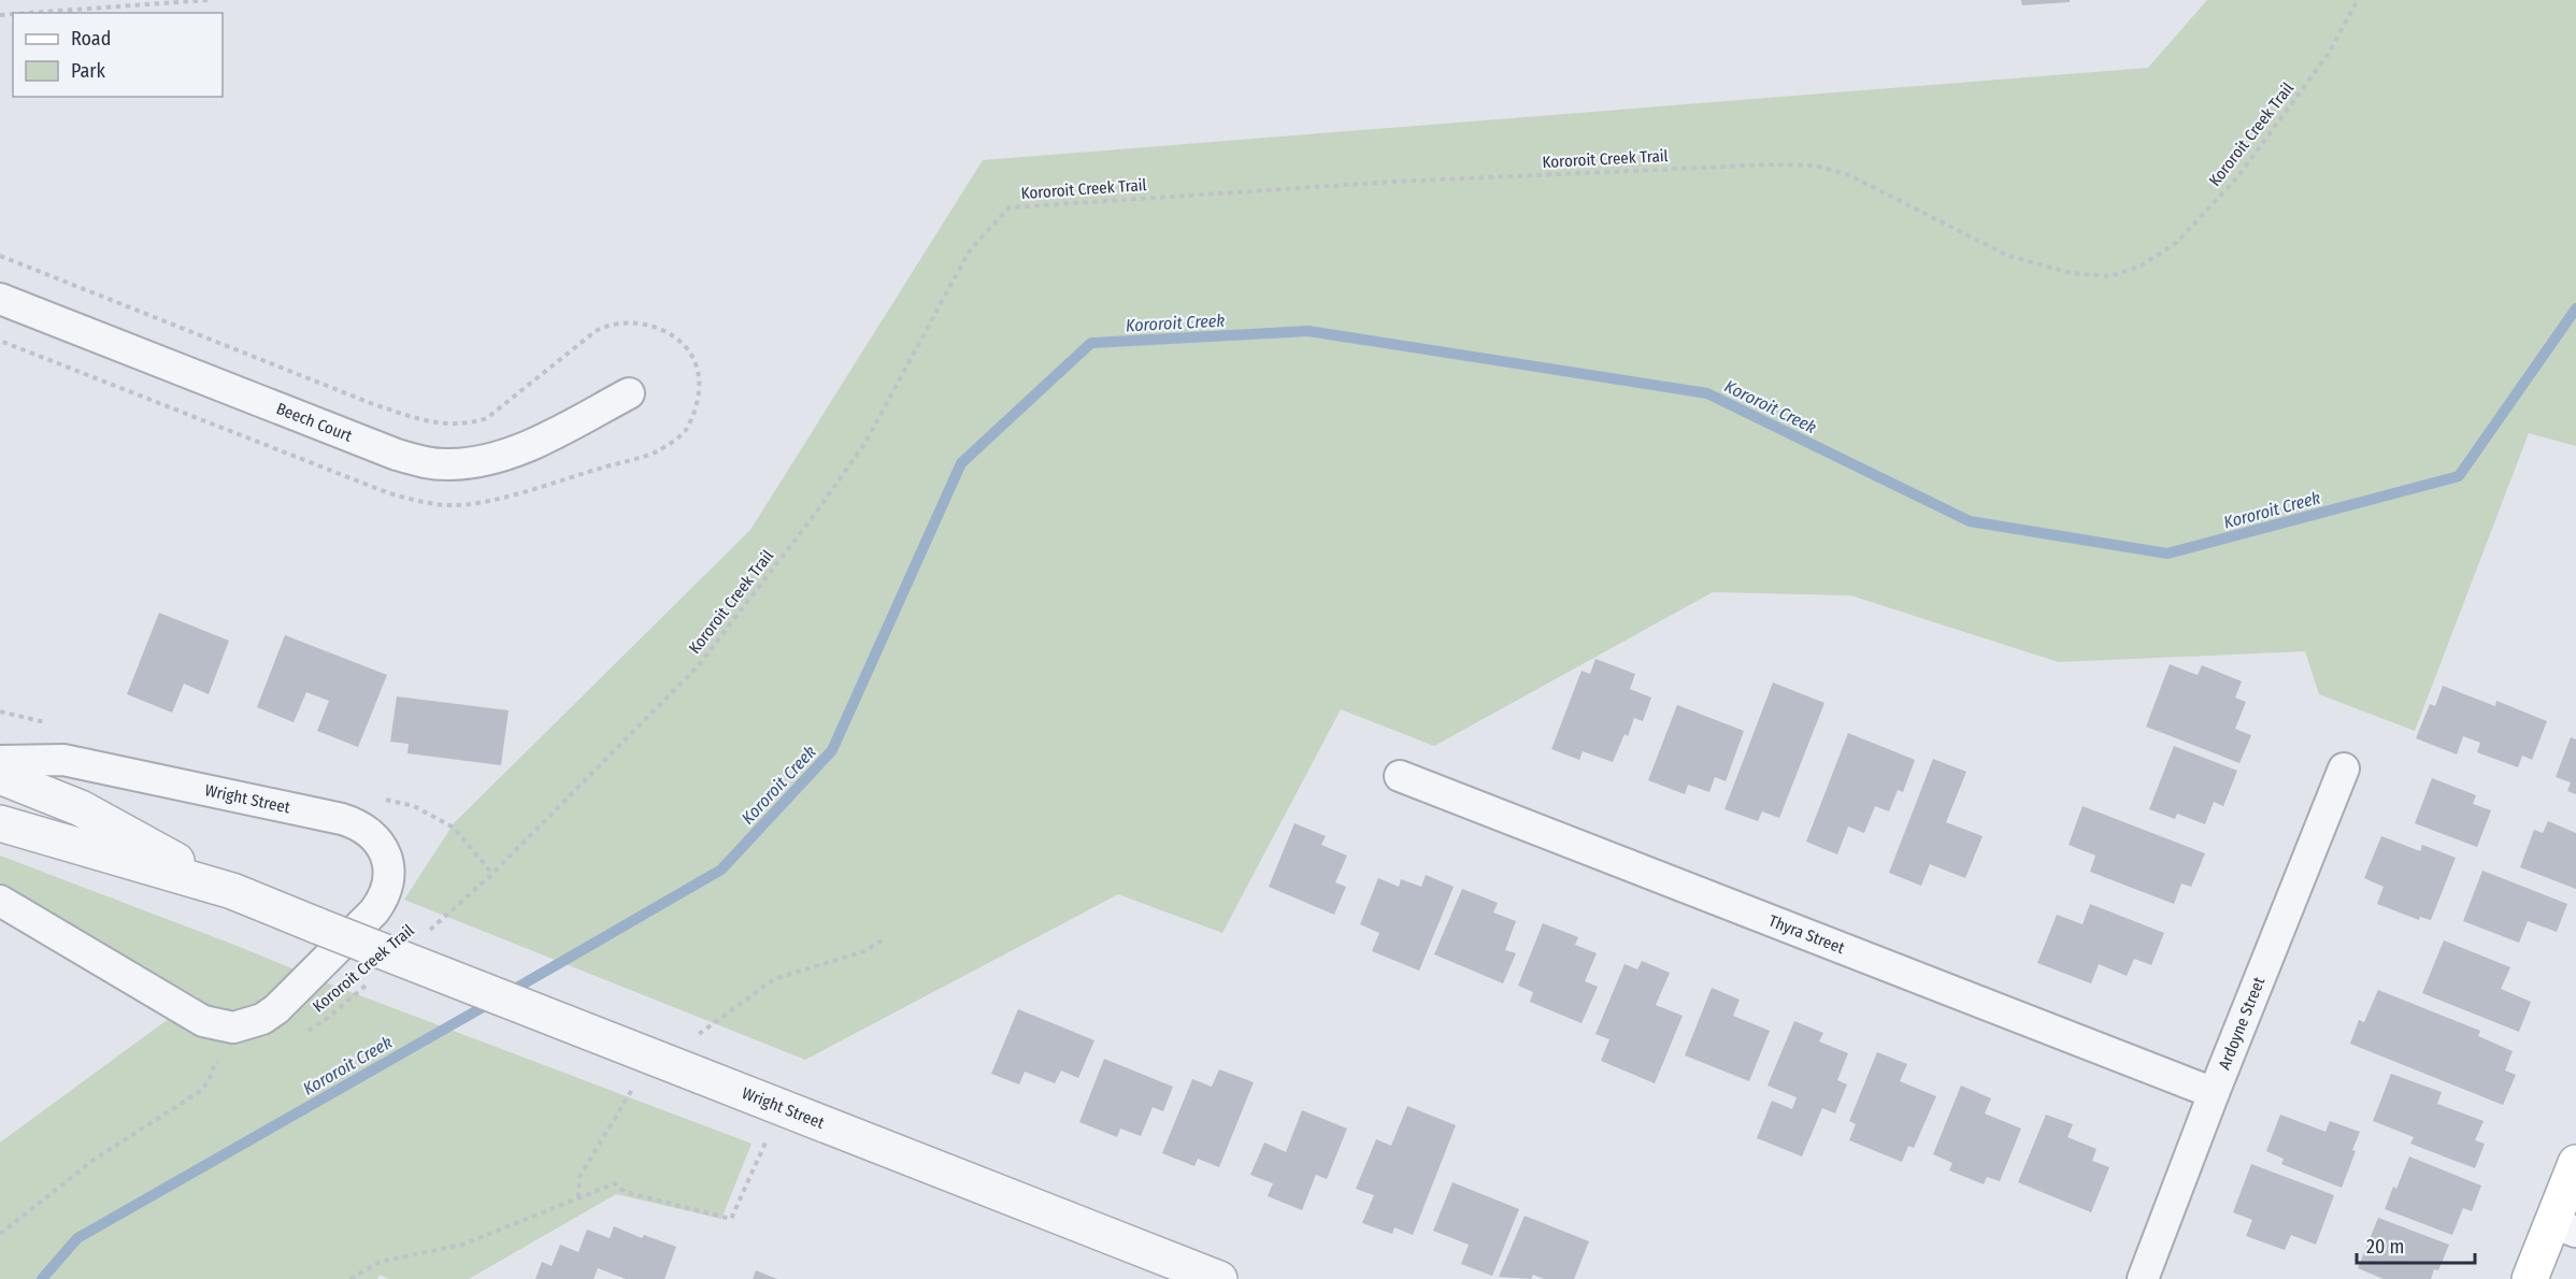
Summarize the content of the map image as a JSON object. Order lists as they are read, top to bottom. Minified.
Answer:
{"streets":{"street":["Beech Court","Wright Street","Thyra Street","Ardoyne Street"],"path":["Kororoit Creek Trail"]},"crossings":[["Thyra Street","Ardoyne Street"]],"water":["Kororoit Creek"],"legend":["Road","Park"],"scale_bar":"20 m"}
